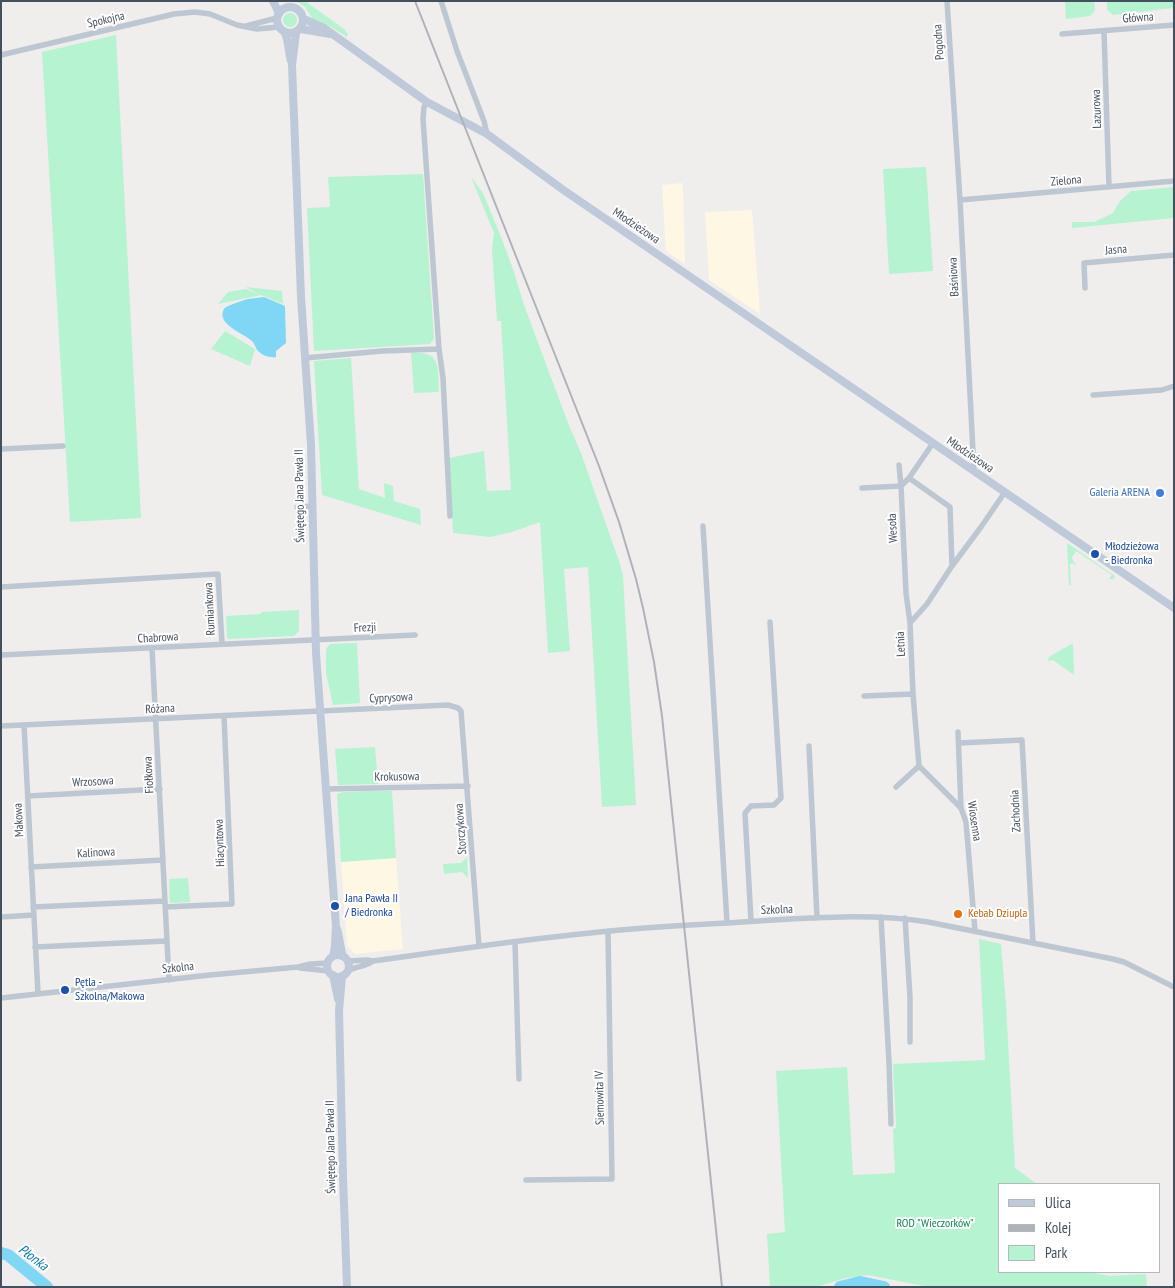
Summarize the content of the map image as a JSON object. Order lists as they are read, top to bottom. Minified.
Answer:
{"streets":{"street":["Główna","Spokojna","Pogodna","Lazurowa","Zielona","Młodzieżowa","Jasna","Baśniowa","Świętego Jana Pawła II","Wesoła","Rumiankowa","Frezji","Chabrowa","Letnia","Cyprysowa","Różana","Fiołkowa","Krokusowa","Wrzosowa","Zachodnia","Makowa","Wiosenna","Storczykowa","Hiacyntowa","Kalinowa","Szkolna","Siemowita IV"]},"crossings":[["Główna","Lazurowa"],["Spokojna","Młodzieżowa"],["Spokojna","Świętego Jana Pawła II"],["Pogodna","Baśniowa"],["Lazurowa","Zielona"],["Zielona","Baśniowa"],["Młodzieżowa","Baśniowa"],["Młodzieżowa","Świętego Jana Pawła II"],["Młodzieżowa","Letnia"],["Świętego Jana Pawła II","Frezji"],["Świętego Jana Pawła II","Chabrowa"],["Świętego Jana Pawła II","Cyprysowa"],["Świętego Jana Pawła II","Różana"],["Świętego Jana Pawła II","Krokusowa"],["Świętego Jana Pawła II","Szkolna"],["Wesoła","Letnia"],["Rumiankowa","Chabrowa"],["Frezji","Chabrowa"],["Chabrowa","Fiołkowa"],["Cyprysowa","Różana"],["Cyprysowa","Storczykowa"],["Różana","Fiołkowa"],["Różana","Makowa"],["Różana","Hiacyntowa"],["Fiołkowa","Wrzosowa"],["Fiołkowa","Hiacyntowa"],["Fiołkowa","Kalinowa"],["Fiołkowa","Szkolna"],["Krokusowa","Storczykowa"],["Wrzosowa","Makowa"],["Zachodnia","Wiosenna"],["Zachodnia","Szkolna"],["Makowa","Kalinowa"],["Makowa","Szkolna"],["Wiosenna","Szkolna"],["Storczykowa","Szkolna"],["Szkolna","Siemowita IV"]],"water":["Płonka"],"parks":["ROD \"Wieczorków\""],"places":["Galeria ARENA","Młodzieżowa - Biedronka","Jana Pawła II / Biedronka","Kebab Dziupla","Pętla - Szkolna/Makowa"],"legend":["Ulica","Kolej","Park"]}
